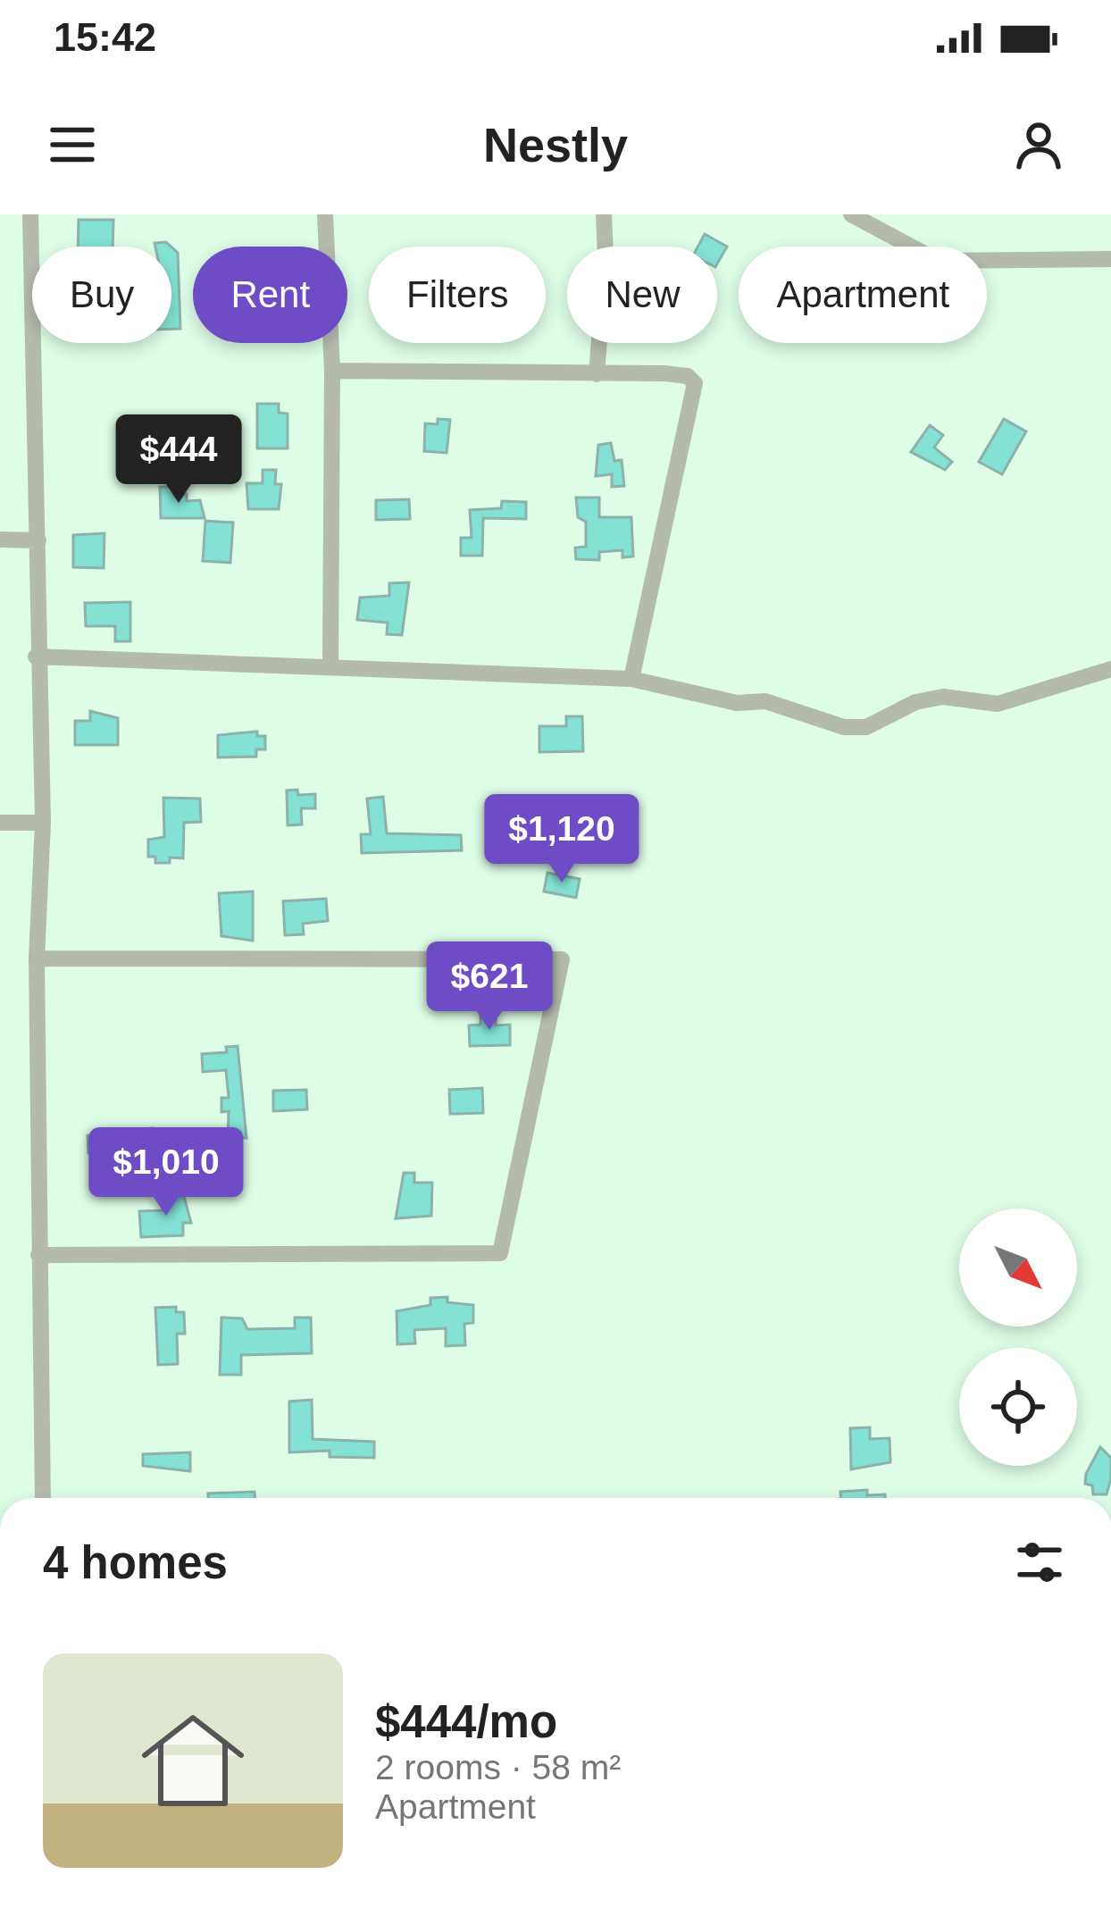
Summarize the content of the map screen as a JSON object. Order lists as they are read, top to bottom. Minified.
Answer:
{"north":"bottom right","page":{"status":"15:42","header":"Nestly","chip":["Buy","Rent","Filters","New","Apartment"],"price":["$444","$1,120","$621","$1,010"],"heading":"4 homes","list":[{"name":"$444/mo","note":"2 rooms · 58 m² · Apartment"}]}}
